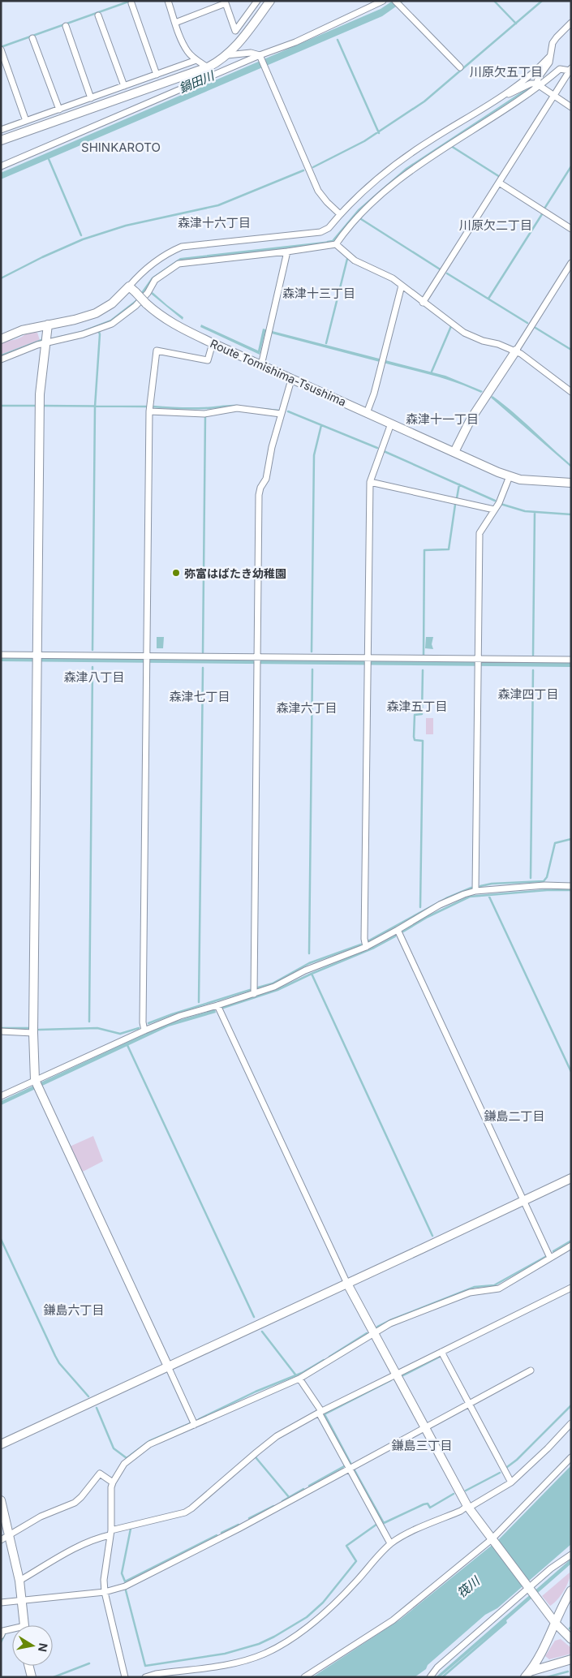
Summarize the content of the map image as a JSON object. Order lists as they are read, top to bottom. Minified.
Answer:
{"streets":{"street":["Route Tomishima-Tsushima"]},"districts":["川原欠五丁目","SHINKAROTO","森津十六丁目","川原欠二丁目","森津十三丁目","森津十一丁目","森津八丁目","森津四丁目","森津七丁目","森津五丁目","森津六丁目","鎌島二丁目","鎌島六丁目","鎌島三丁目"],"water":["鍋田川","筏川"],"places":["弥富はばたき幼稚園"],"north":"right"}
